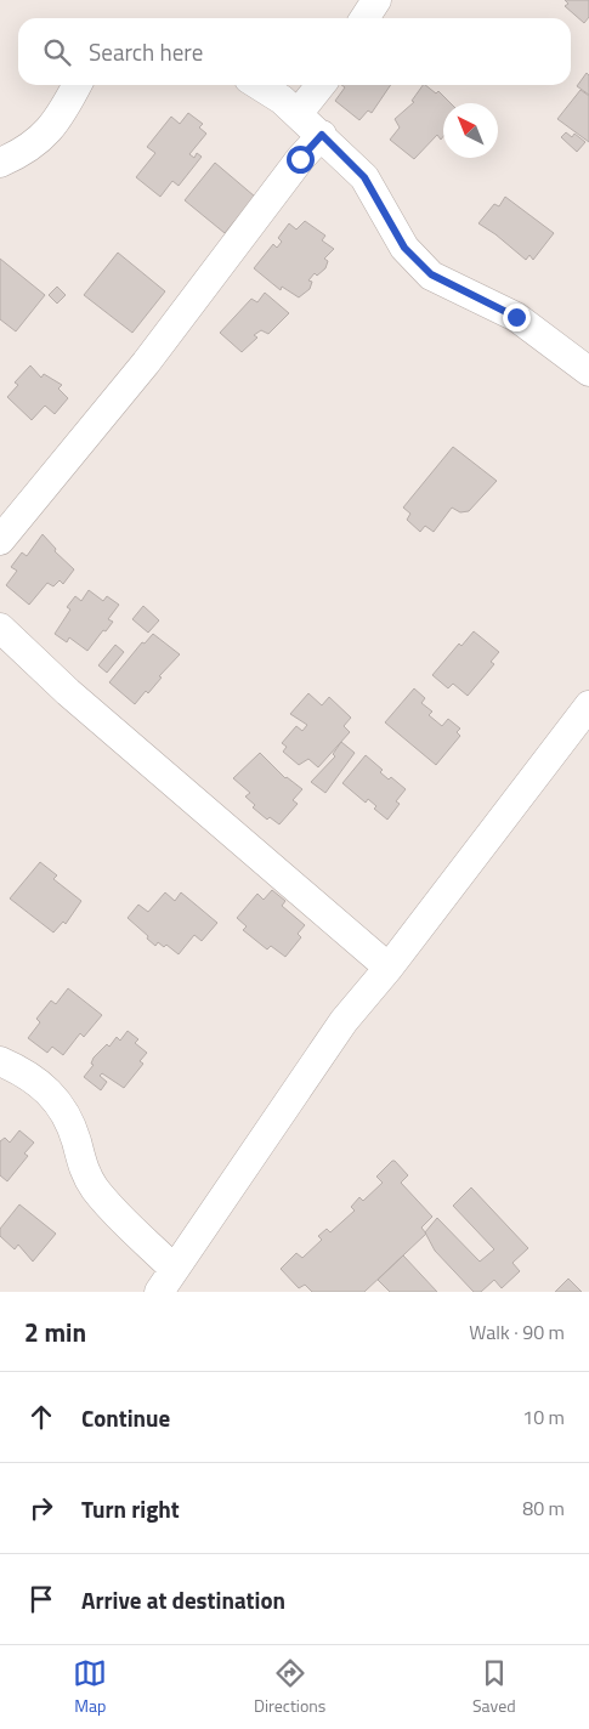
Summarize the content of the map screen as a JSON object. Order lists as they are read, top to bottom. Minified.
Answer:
{"north":"top left","page":{"search":"Search here","heading":["2 min","Walk · 90 m"],"list":[["Continue","10 m"],["Turn right","80 m"],"Arrive at destination"],"nav":["Map","Directions","Saved"]}}
